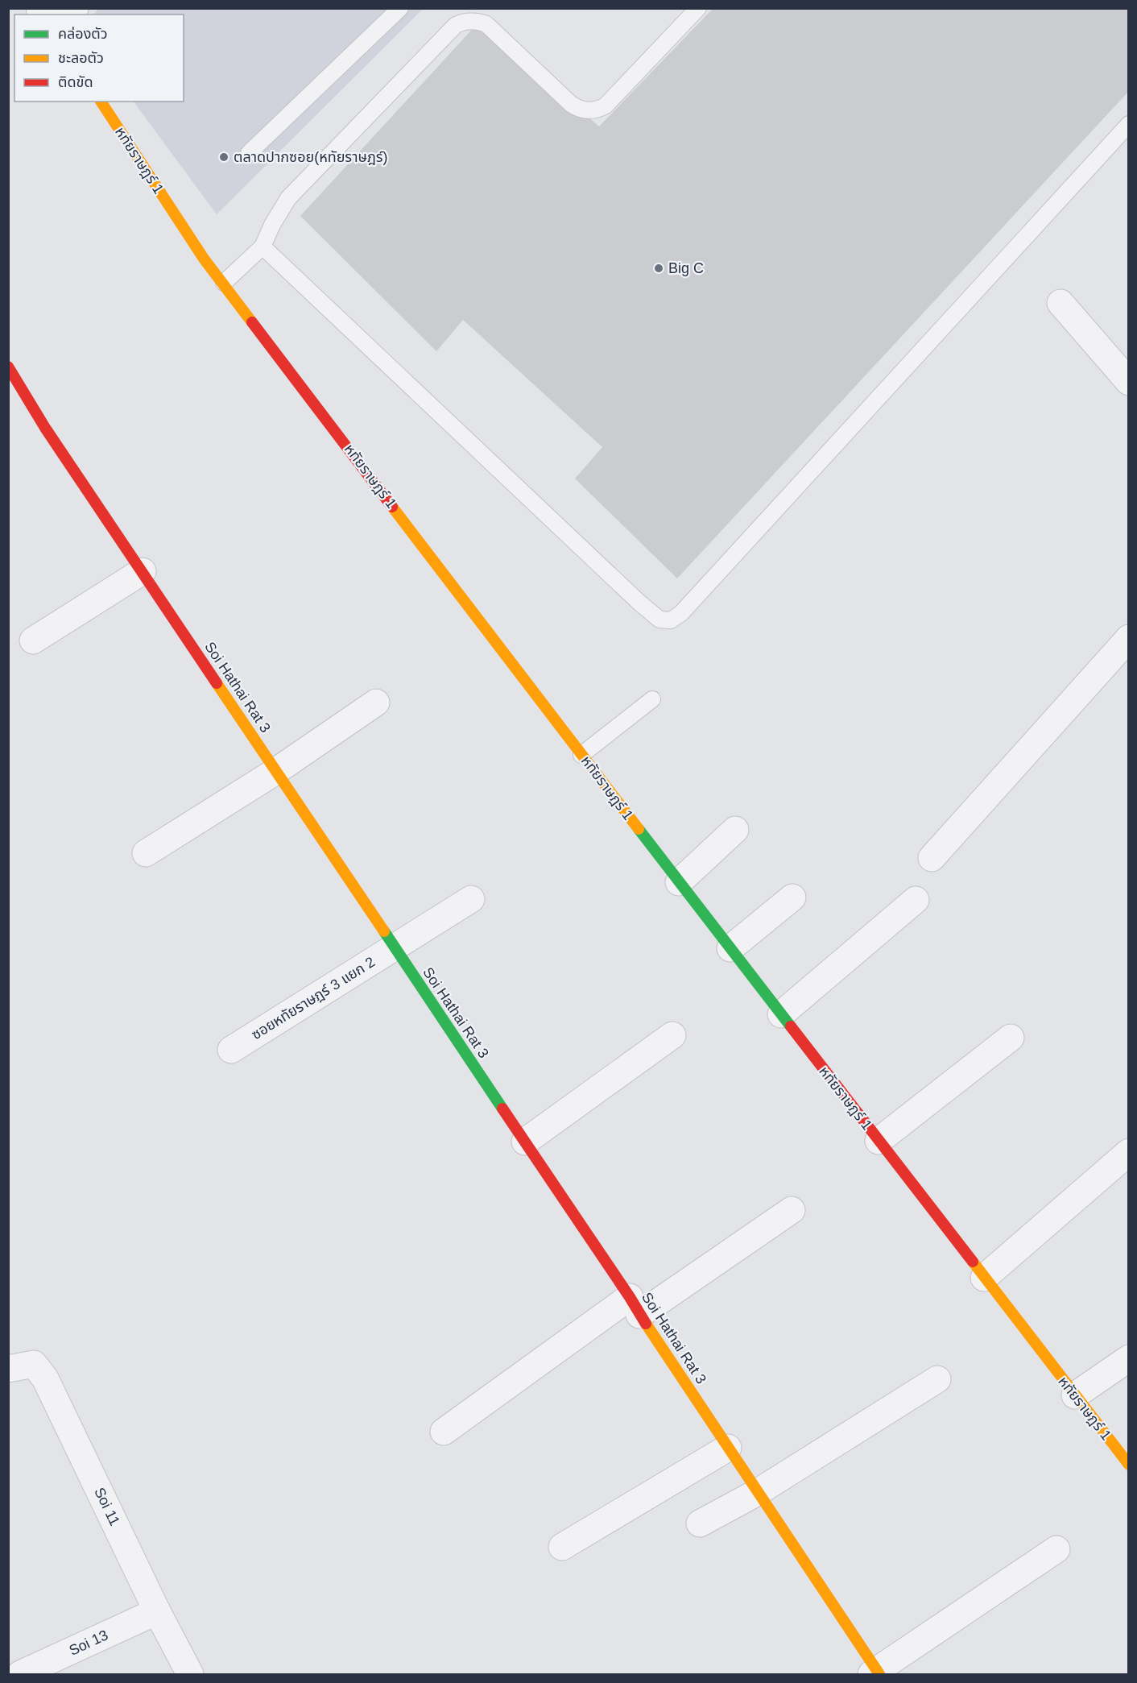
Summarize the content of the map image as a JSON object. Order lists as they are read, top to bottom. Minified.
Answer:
{"streets":{"street":["หทัยราษฎร์ 1","Soi Hathai Rat 3","ซอยหทัยราษฎร์ 3 แยก 2","Soi 11","Soi 13"]},"crossings":[["Soi Hathai Rat 3","ซอยหทัยราษฎร์ 3 แยก 2"],["Soi 11","Soi 13"]],"places":["ตลาดปากซอย(หทัยราษฎร์)","Big C"],"legend":["คล่องตัว","ชะลอตัว","ติดขัด"]}
